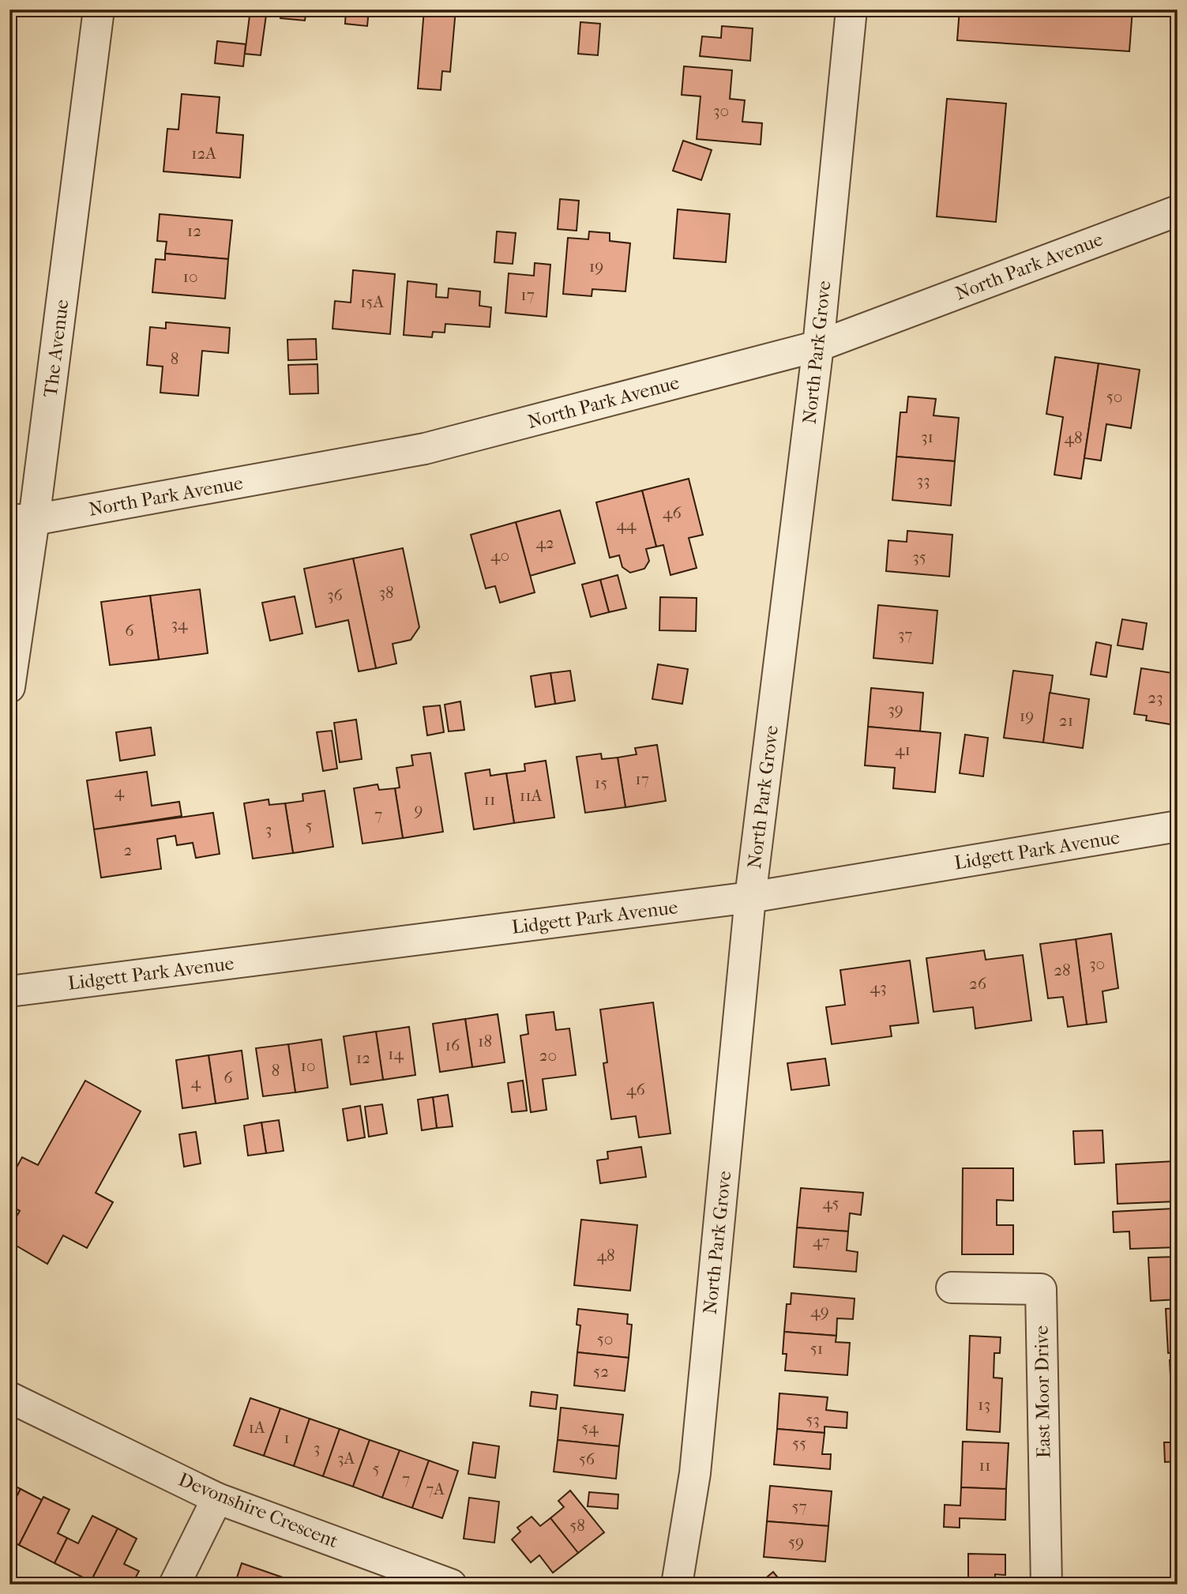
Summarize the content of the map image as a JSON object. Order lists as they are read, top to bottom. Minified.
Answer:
{"streets":{"street":["North Park Avenue","The Avenue","North Park Grove","Lidgett Park Avenue","East Moor Drive","Devonshire Crescent"]},"crossings":[["North Park Avenue","The Avenue"],["North Park Avenue","North Park Grove"],["North Park Grove","Lidgett Park Avenue"]],"house_numbers":["30","12A","12","19","10","17","15A","8","50","31","48","33","46","44","42","40","35","38","36","34","6","37","23","39","19","21","41","17","15","4","11A","11","9","7","5","3","2","30","28","26","43","18","16","14","20","12","10","8","6","4","46","45","47","48","49","50","51","52","13","53","1A","54","1","55","3","3A","56","11","5","7","7A","57","58","59"]}
